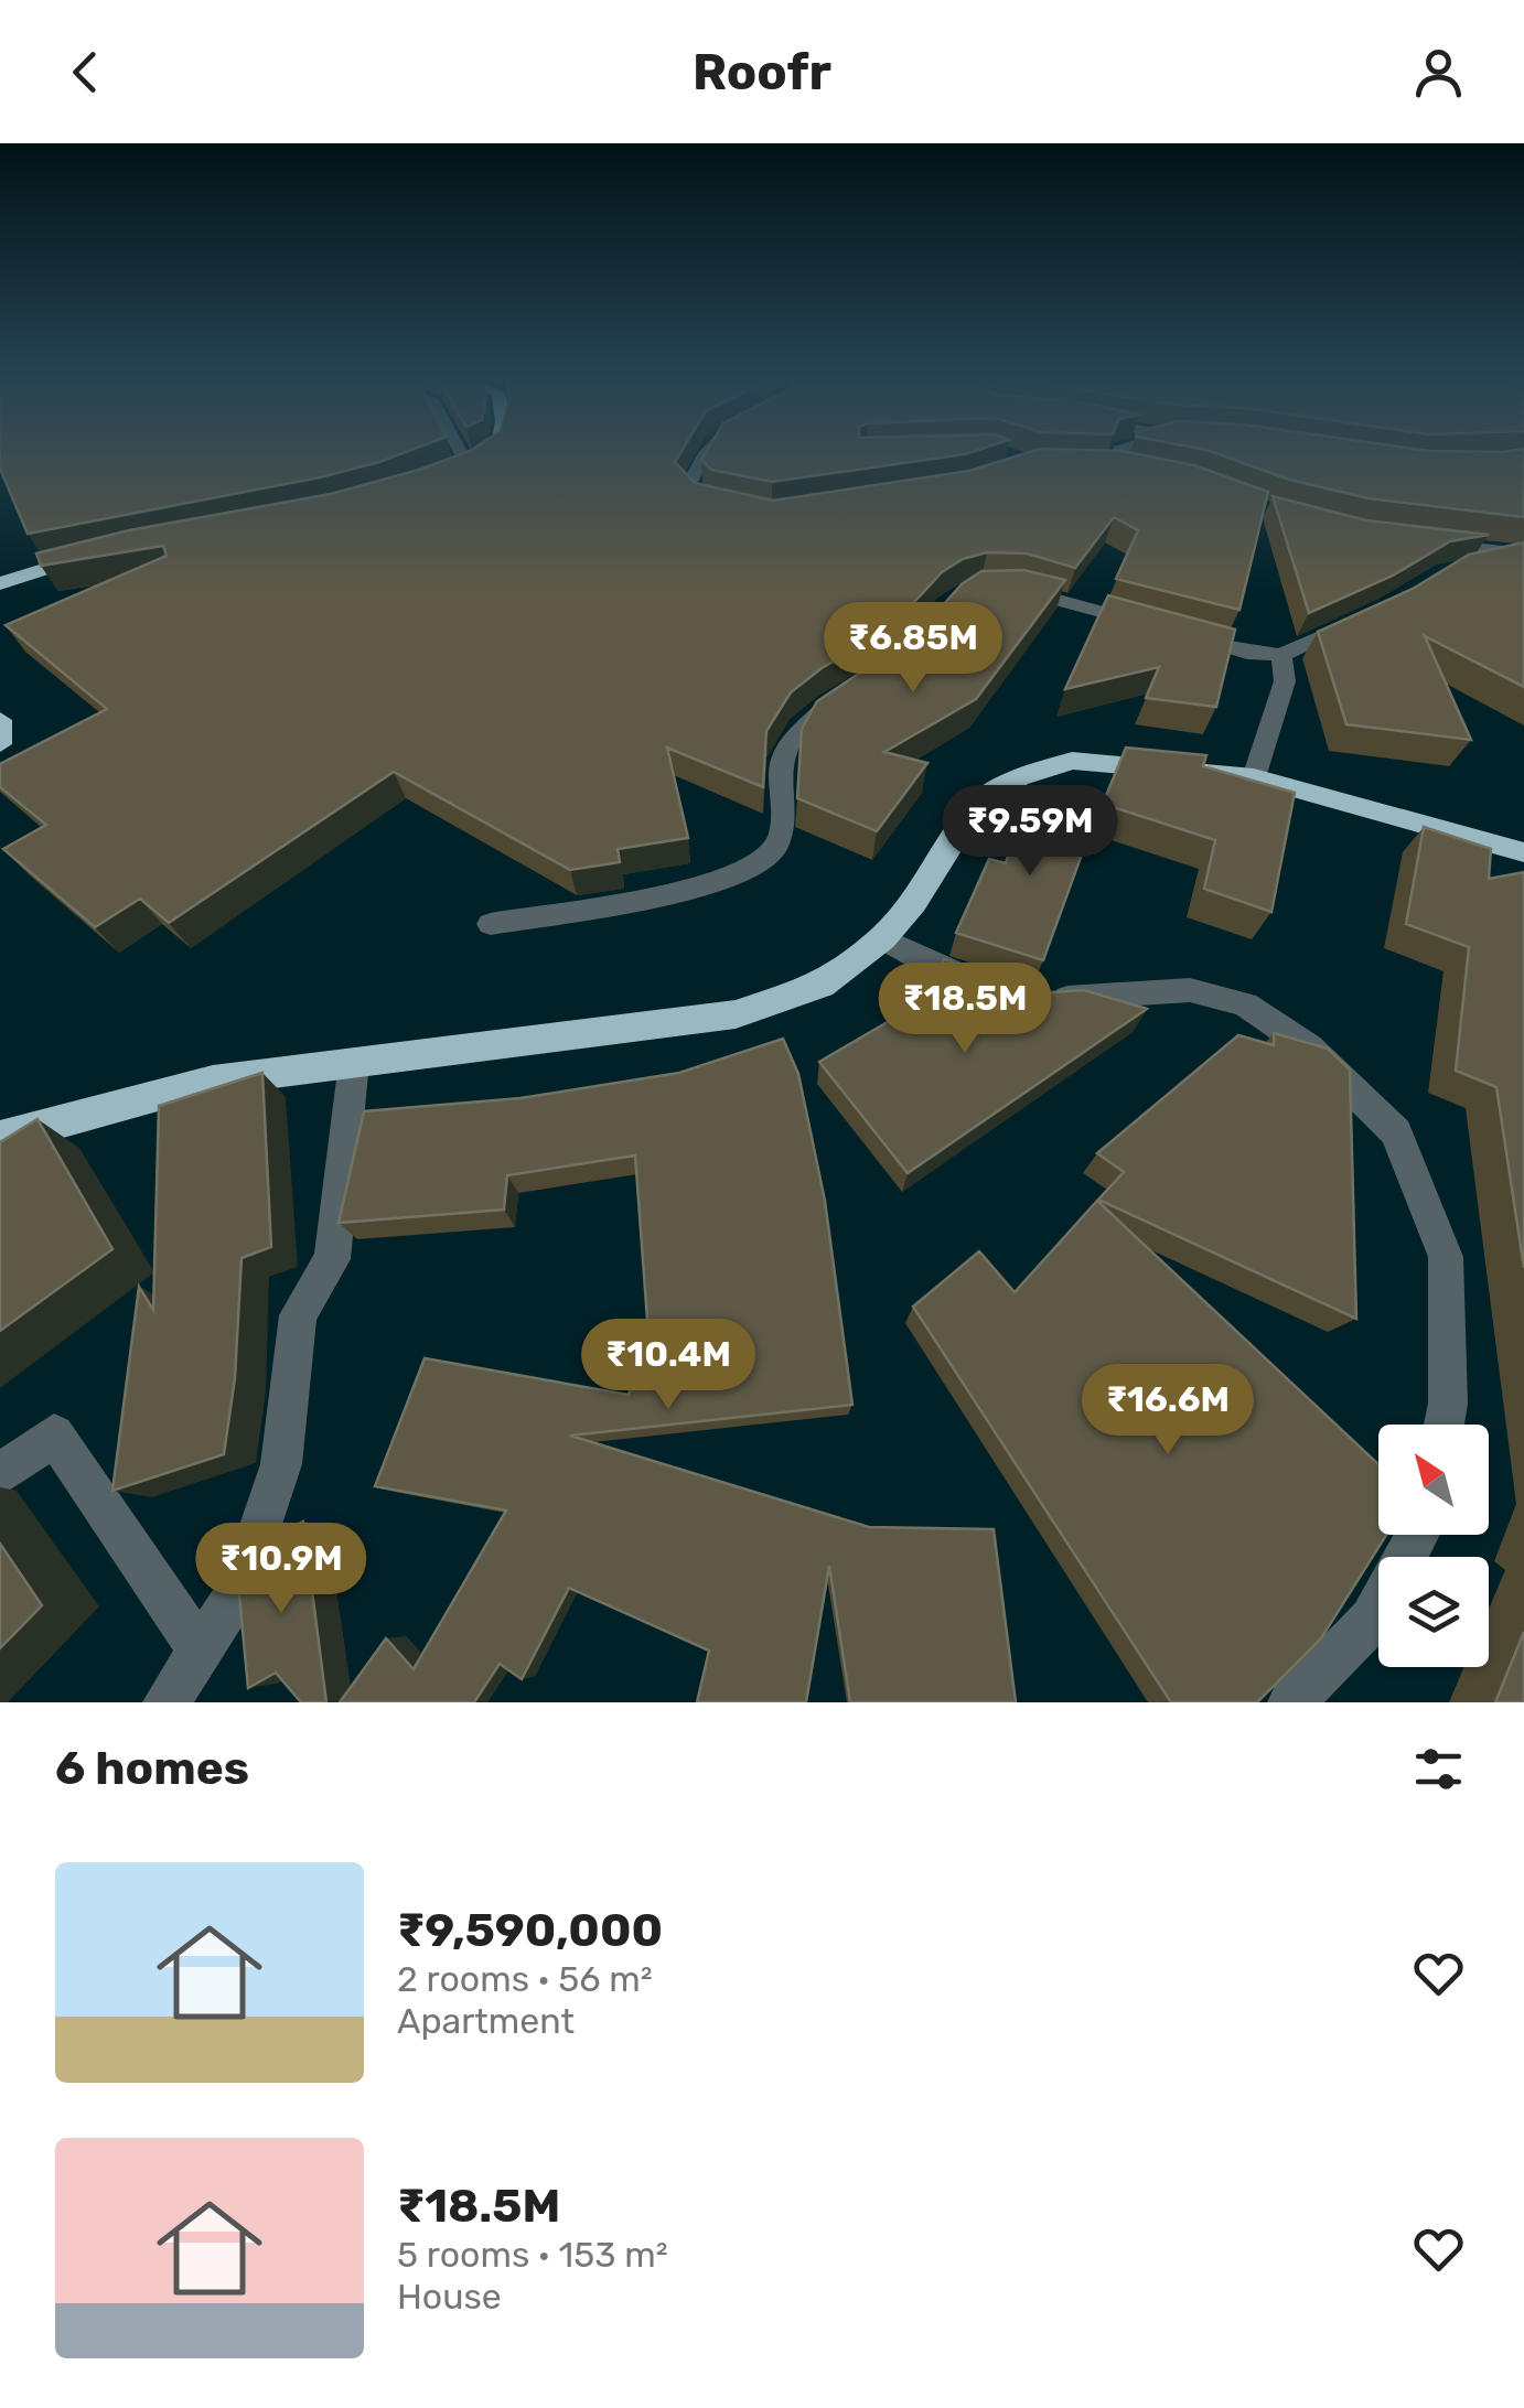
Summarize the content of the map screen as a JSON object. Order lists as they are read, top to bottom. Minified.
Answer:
{"north":"top left","page":{"header":"Roofr","price":["₹6.85M","₹9.59M","₹18.5M","₹10.4M","₹16.6M","₹10.9M"],"heading":"6 homes","list":[{"name":"₹9,590,000","note":"2 rooms · 56 m² · Apartment"},{"name":"₹18.5M","note":"5 rooms · 153 m² · House"}]}}
